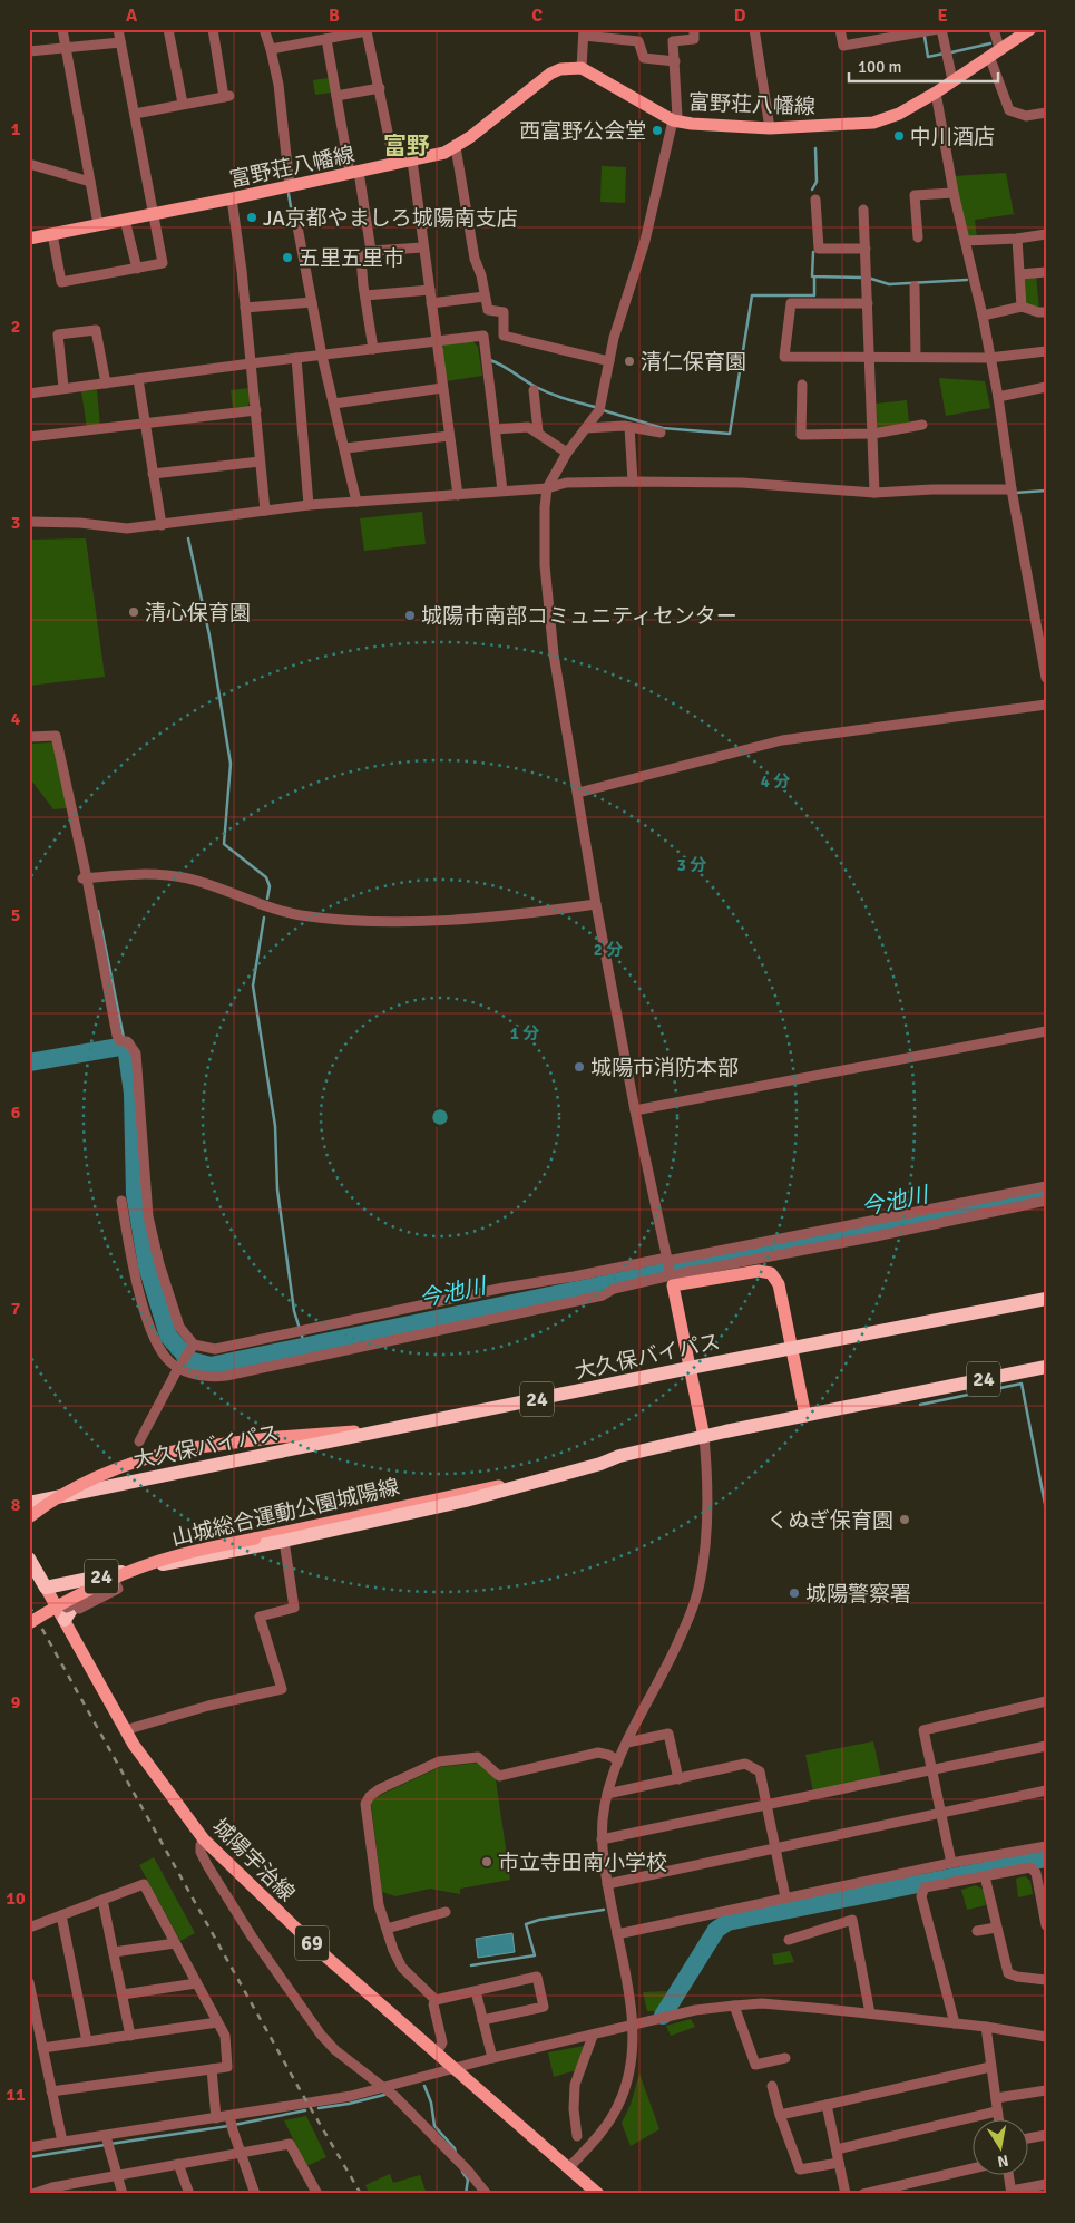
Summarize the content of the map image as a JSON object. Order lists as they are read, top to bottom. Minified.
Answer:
{"streets":{"highway":["大久保バイパス","24"],"main road":["富野荘八幡線","山城総合運動公園城陽線","城陽宇治線","69"]},"crossings":[["24","山城総合運動公園城陽線"],["24","城陽宇治線"]],"districts":["富野"],"water":["今池川"],"places":["西富野公会堂","中川酒店","JA京都やましろ城陽南支店","五里五里市","清仁保育園","清心保育園","城陽市南部コミュニティセンター","城陽市消防本部","くぬぎ保育園","城陽警察署","市立寺田南小学校"],"scale_bar":"100 m","north":"bottom","grid":{"columns":["A","B","C","D","E"],"rows":["1","2","3","4","5","6","7","8","9","10","11"]},"rings":["4 分","3 分","2 分","1 分"]}
